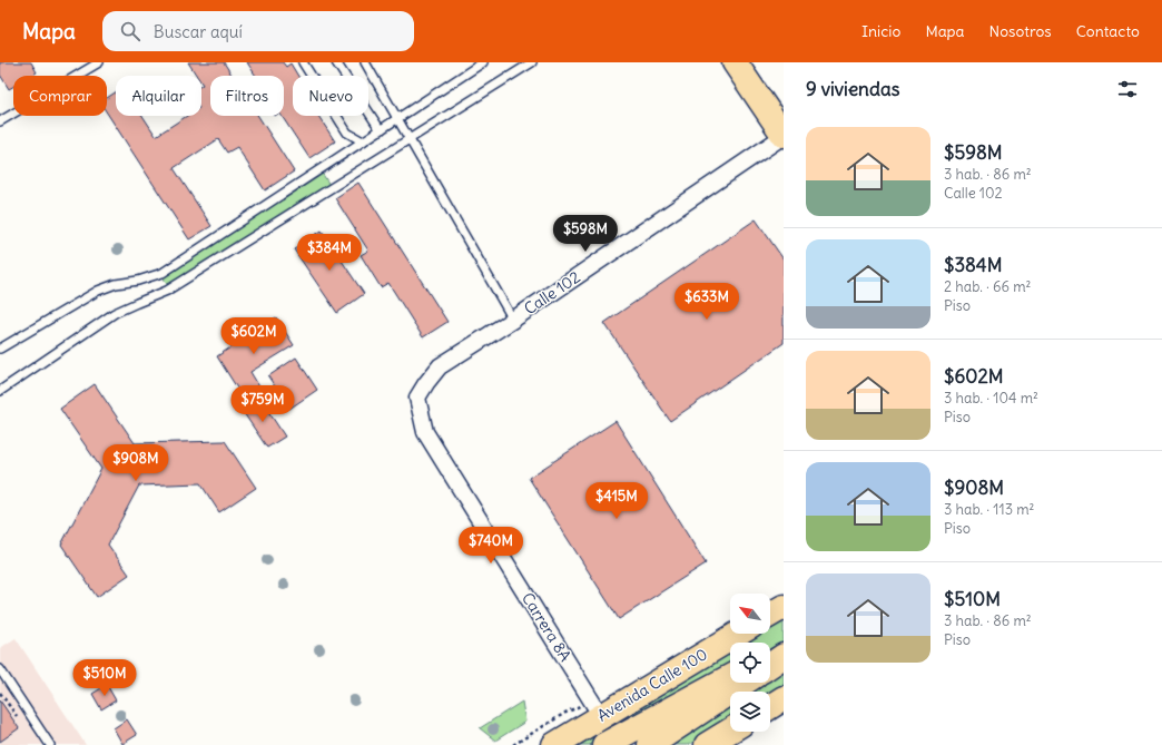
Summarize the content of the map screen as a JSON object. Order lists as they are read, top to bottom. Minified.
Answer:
{"streets":{"main road":["Avenida Calle 100"],"street":["Calle 102","Carrera 8A"]},"crossings":[["Calle 102","Carrera 8A"],["Carrera 8A","Avenida Calle 100"]],"north":"top left","page":{"header":"Mapa","search":"Buscar aquí","nav":["Inicio","Mapa","Nosotros","Contacto"],"heading":"9 viviendas","chip":["Comprar","Alquilar","Filtros","Nuevo"],"list":[{"name":"$598M","note":"3 hab. · 86 m² · Calle 102"},{"name":"$384M","note":"2 hab. · 66 m² · Piso"},{"name":"$602M","note":"3 hab. · 104 m² · Piso"},{"name":"$908M","note":"3 hab. · 113 m² · Piso"},{"name":"$510M","note":"3 hab. · 86 m² · Piso"}],"price":["$598M","$384M","$633M","$602M","$759M","$908M","$415M","$740M","$510M"]}}
